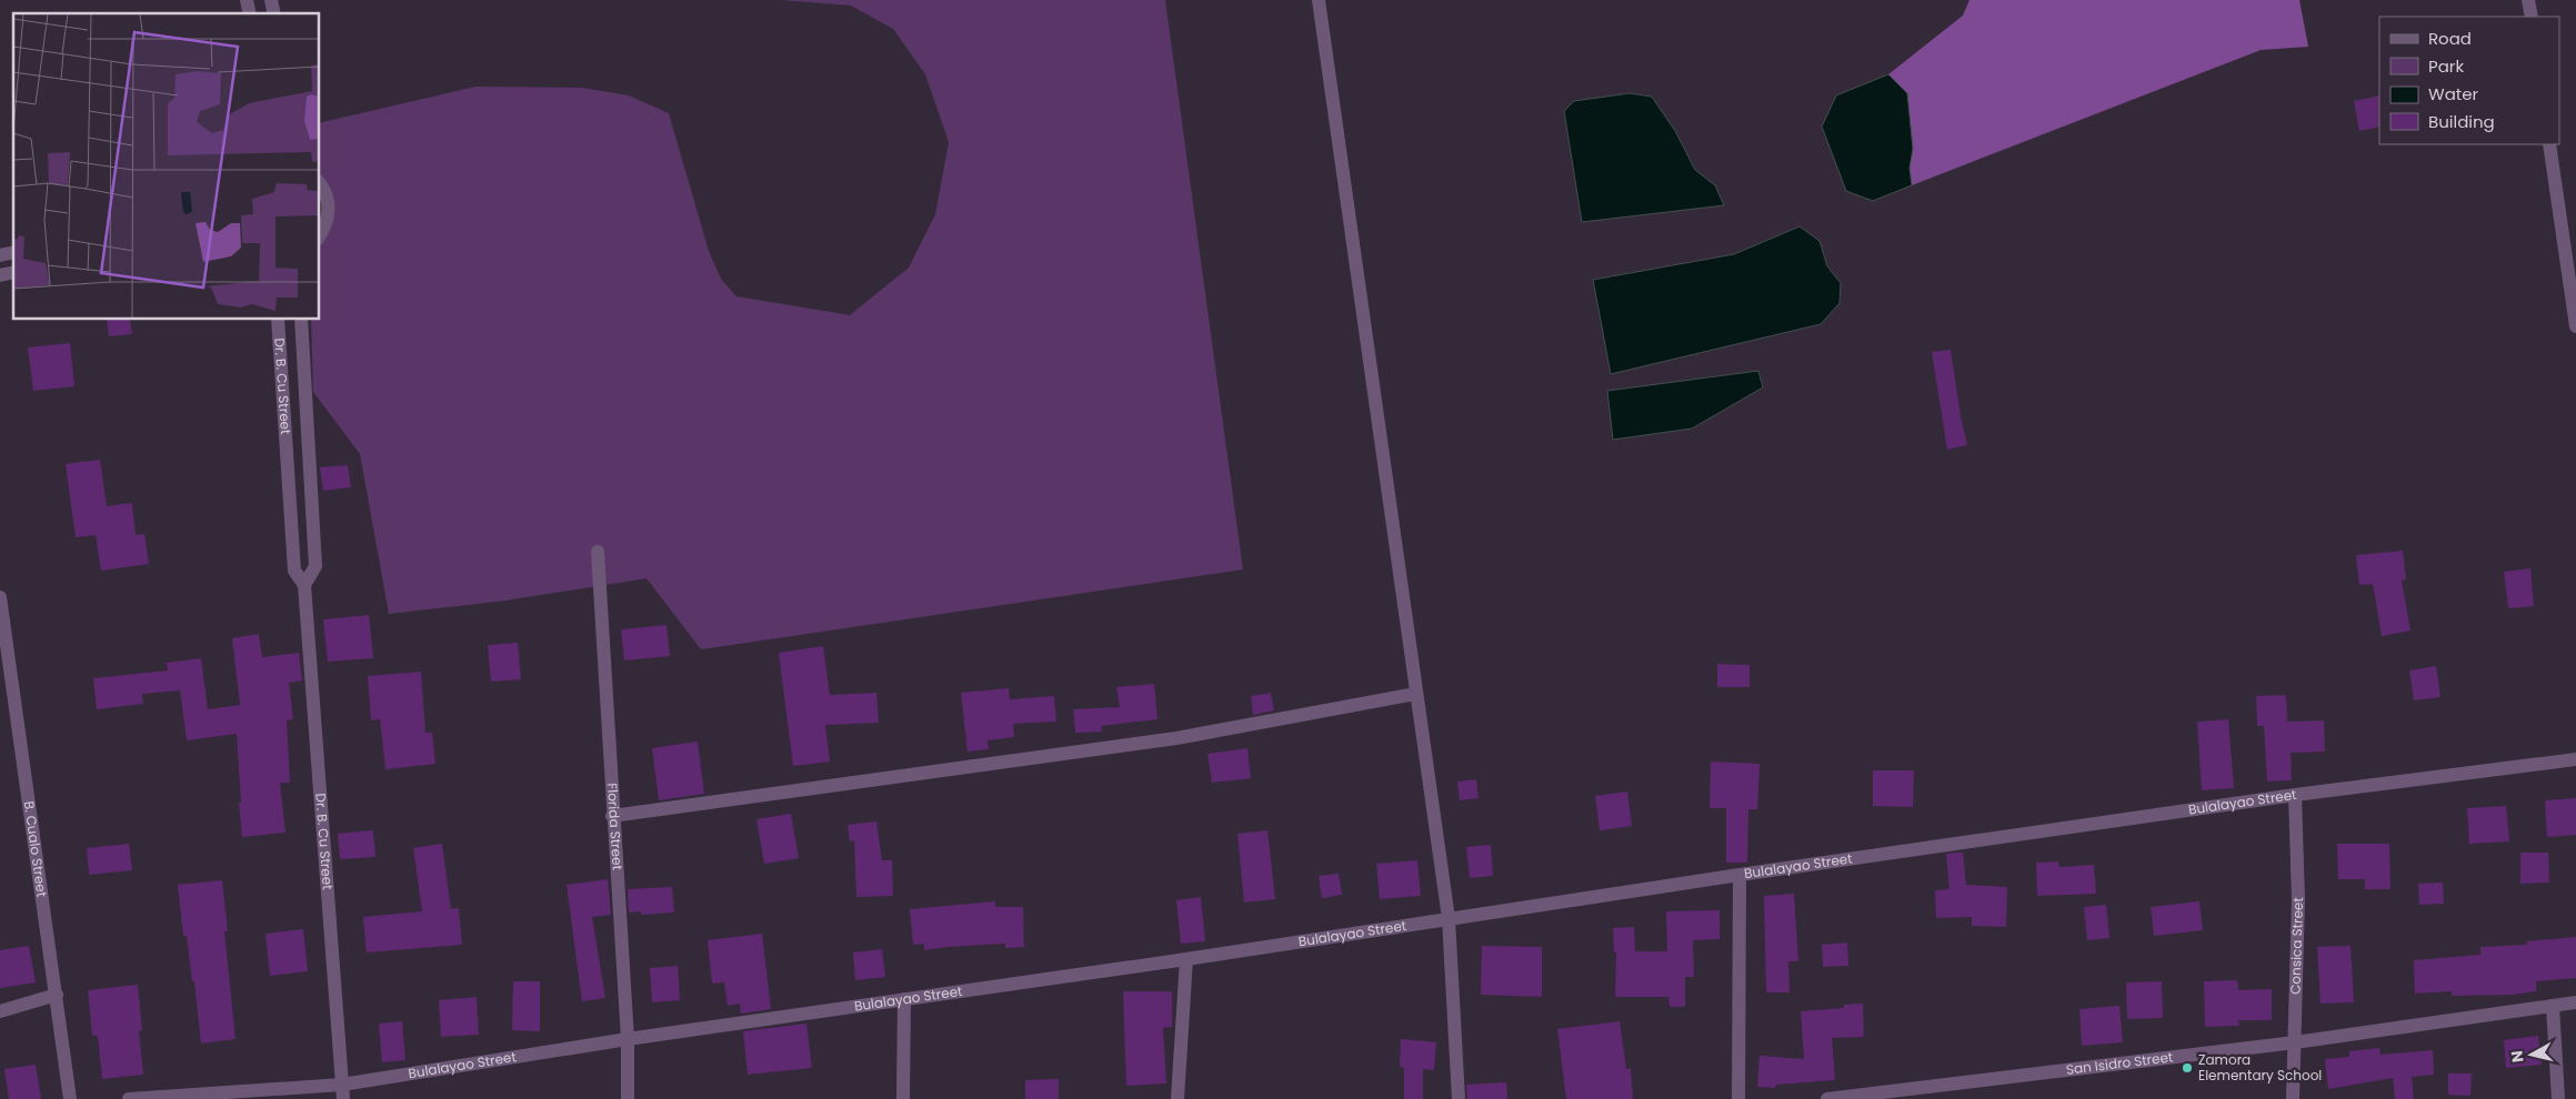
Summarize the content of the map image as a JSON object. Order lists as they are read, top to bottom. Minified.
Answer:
{"streets":{"street":["Dr. B. Cu Street","Bulalayao Street","Florida Street","B. Cualo Street","Consica Street","San Isidro Street"]},"crossings":[["Dr. B. Cu Street","Bulalayao Street"],["Bulalayao Street","Florida Street"],["Bulalayao Street","Consica Street"],["Consica Street","San Isidro Street"]],"places":["Zamora Elementary School"],"legend":["Road","Park","Water","Building"],"north":"left"}
